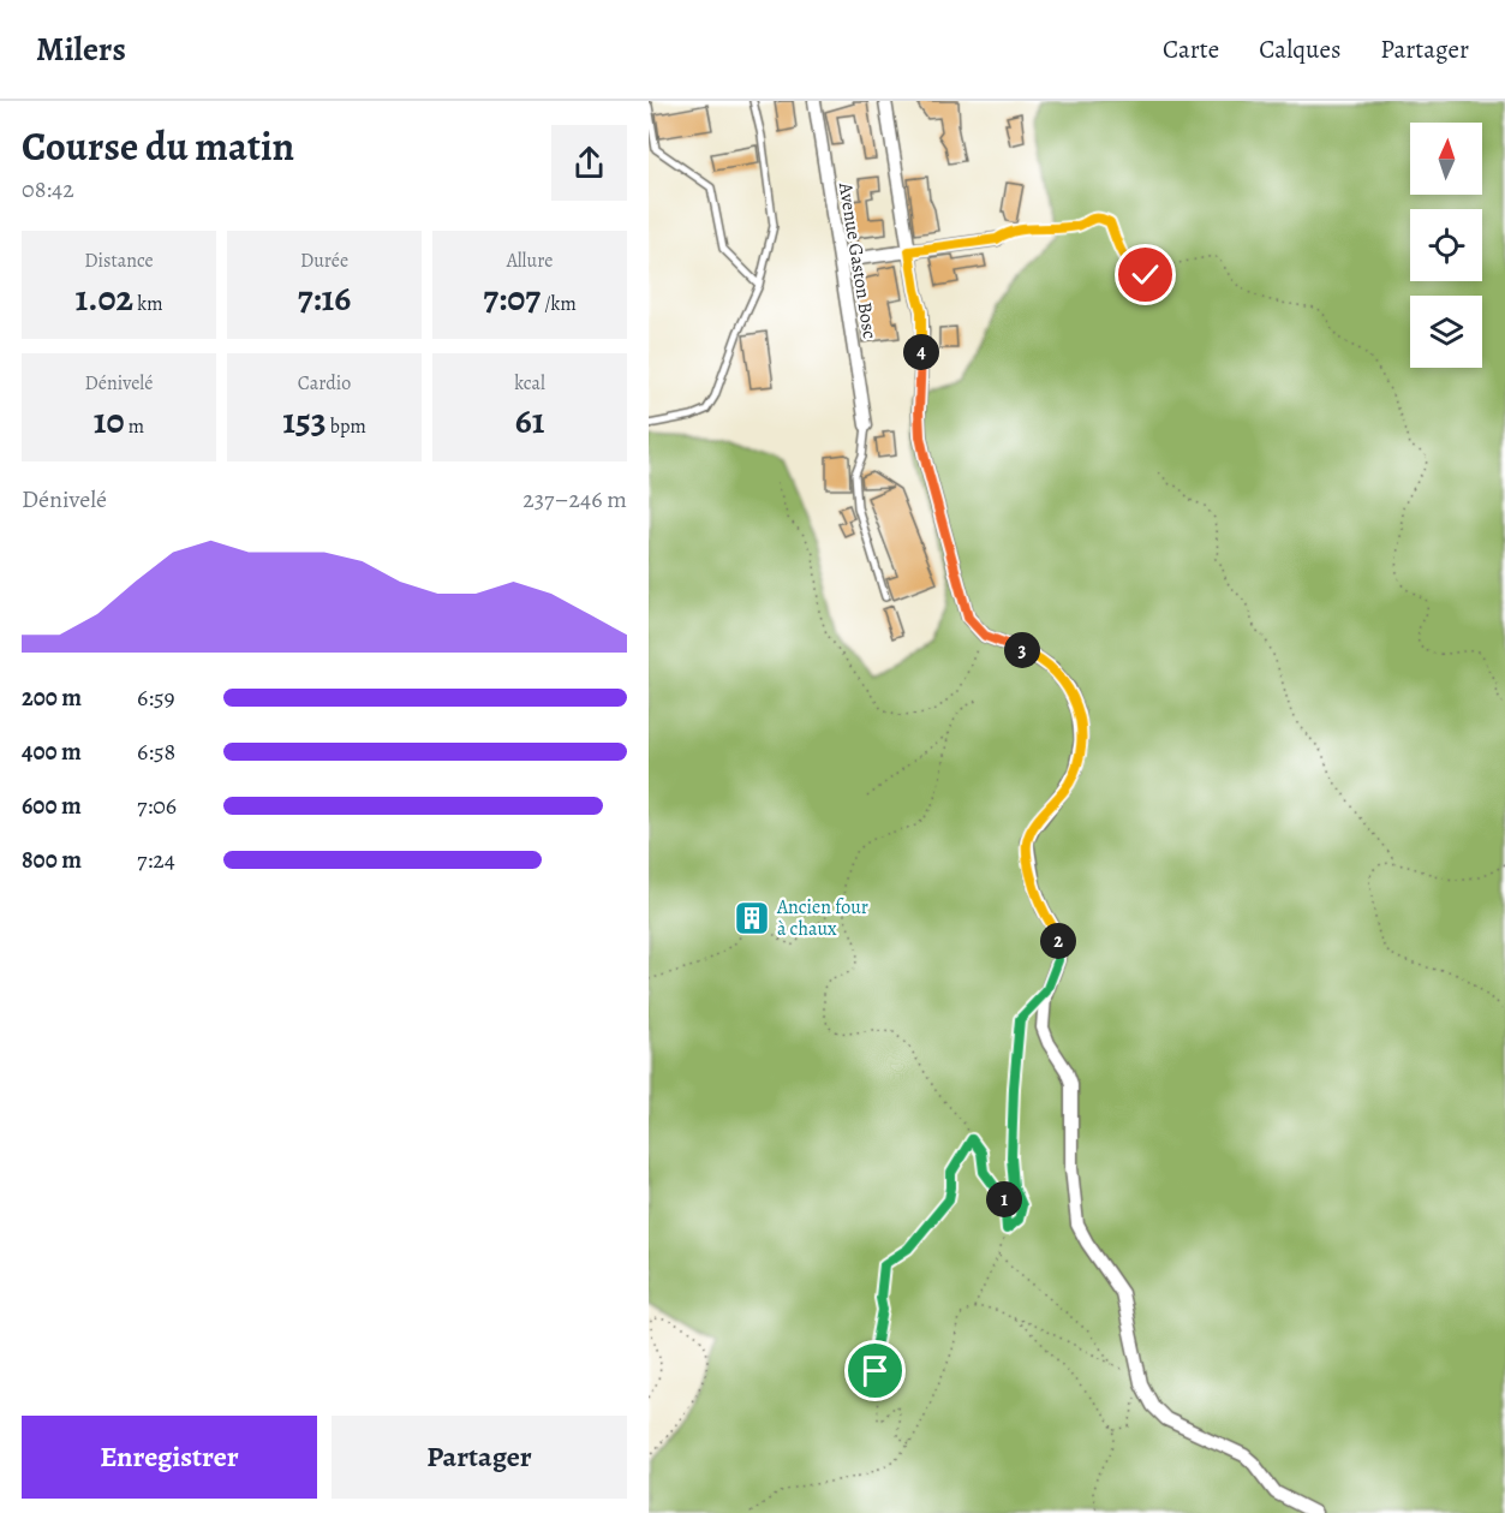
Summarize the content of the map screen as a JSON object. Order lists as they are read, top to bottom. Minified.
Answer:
{"streets":{"street":["Avenue Gaston Bosc"]},"places":{"building":["Ancien four à chaux"]},"north":"top","page":{"header":"Milers","nav":["Carte","Calques","Partager"],"heading":["Course du matin","08:42"],"stats":[["Distance","1.02 km"],["Durée","7:16"],["Allure","7:07 /km"],["Dénivelé","10 m"],["Cardio","153 bpm"],["kcal","61"]],"pins":["4","3","2","1"],"chart":["Dénivelé","237–246 m"],"list":[{"name":"200 m","note":"6:59"},{"name":"400 m","note":"6:58"},{"name":"600 m","note":"7:06"},{"name":"800 m","note":"7:24"}],"buttons":["Enregistrer","Partager"]}}
